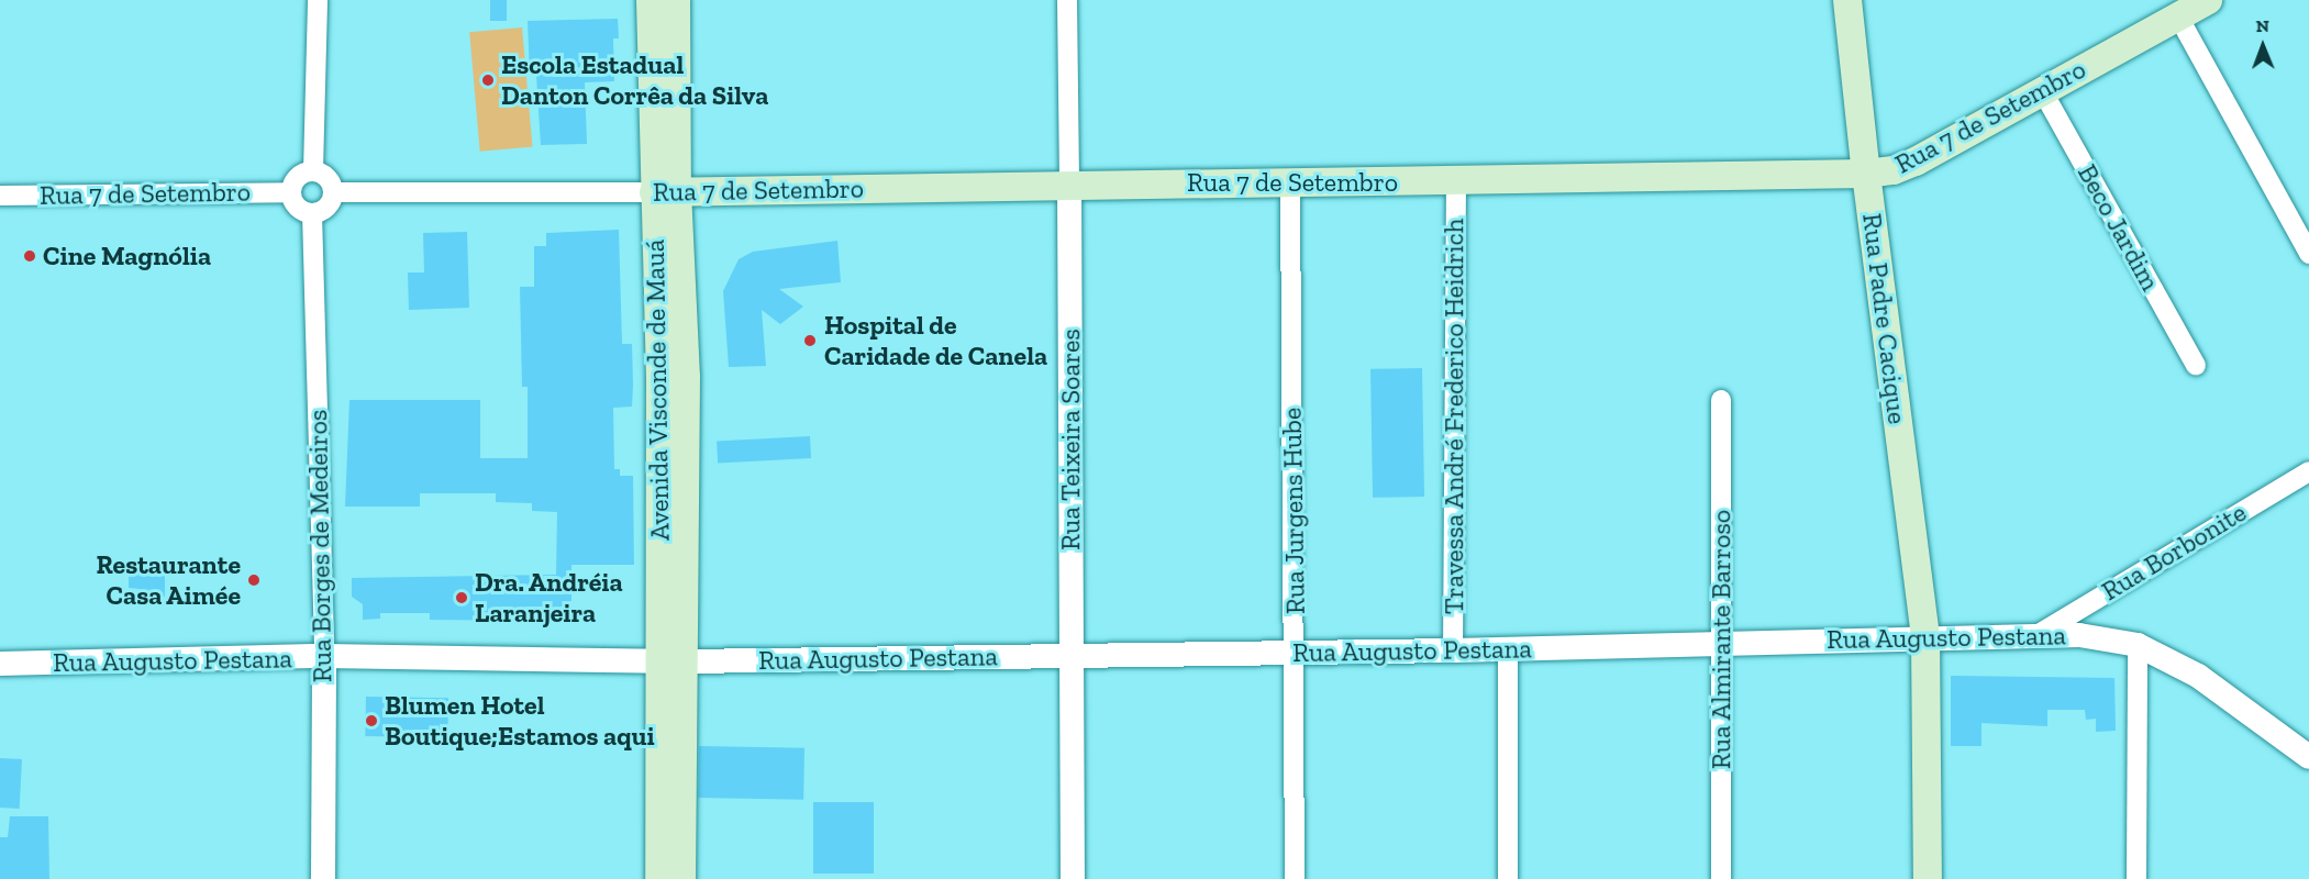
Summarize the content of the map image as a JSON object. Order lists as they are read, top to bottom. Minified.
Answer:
{"streets":{"main road":["Rua 7 de Setembro","Rua Padre Cacique","Avenida Visconde de Mauá"],"street":["Beco Jardim","Travessa André Frederico Heidrich","Rua Teixeira Soares","Rua Jurgens Hube","Rua Borges de Medeiros","Rua Borbonite","Rua Augusto Pestana","Rua Almirante Barroso"]},"crossings":[["Rua 7 de Setembro","Beco Jardim"],["Rua 7 de Setembro","Rua Padre Cacique"],["Rua 7 de Setembro","Avenida Visconde de Mauá"],["Rua 7 de Setembro","Travessa André Frederico Heidrich"],["Rua 7 de Setembro","Rua Teixeira Soares"],["Rua 7 de Setembro","Rua Jurgens Hube"],["Rua 7 de Setembro","Rua Borges de Medeiros"],["Rua Padre Cacique","Rua Augusto Pestana"],["Avenida Visconde de Mauá","Rua Augusto Pestana"],["Travessa André Frederico Heidrich","Rua Augusto Pestana"],["Rua Teixeira Soares","Rua Augusto Pestana"],["Rua Jurgens Hube","Rua Augusto Pestana"],["Rua Borges de Medeiros","Rua Augusto Pestana"],["Rua Borbonite","Rua Augusto Pestana"],["Rua Augusto Pestana","Rua Almirante Barroso"]],"places":["Escola Estadual Danton Corrêa da Silva","Cine Magnólia","Hospital de Caridade de Canela","Restaurante Casa Aimée","Dra. Andréia Laranjeira","Blumen Hotel Boutique;Estamos aqui"],"north":"top"}
